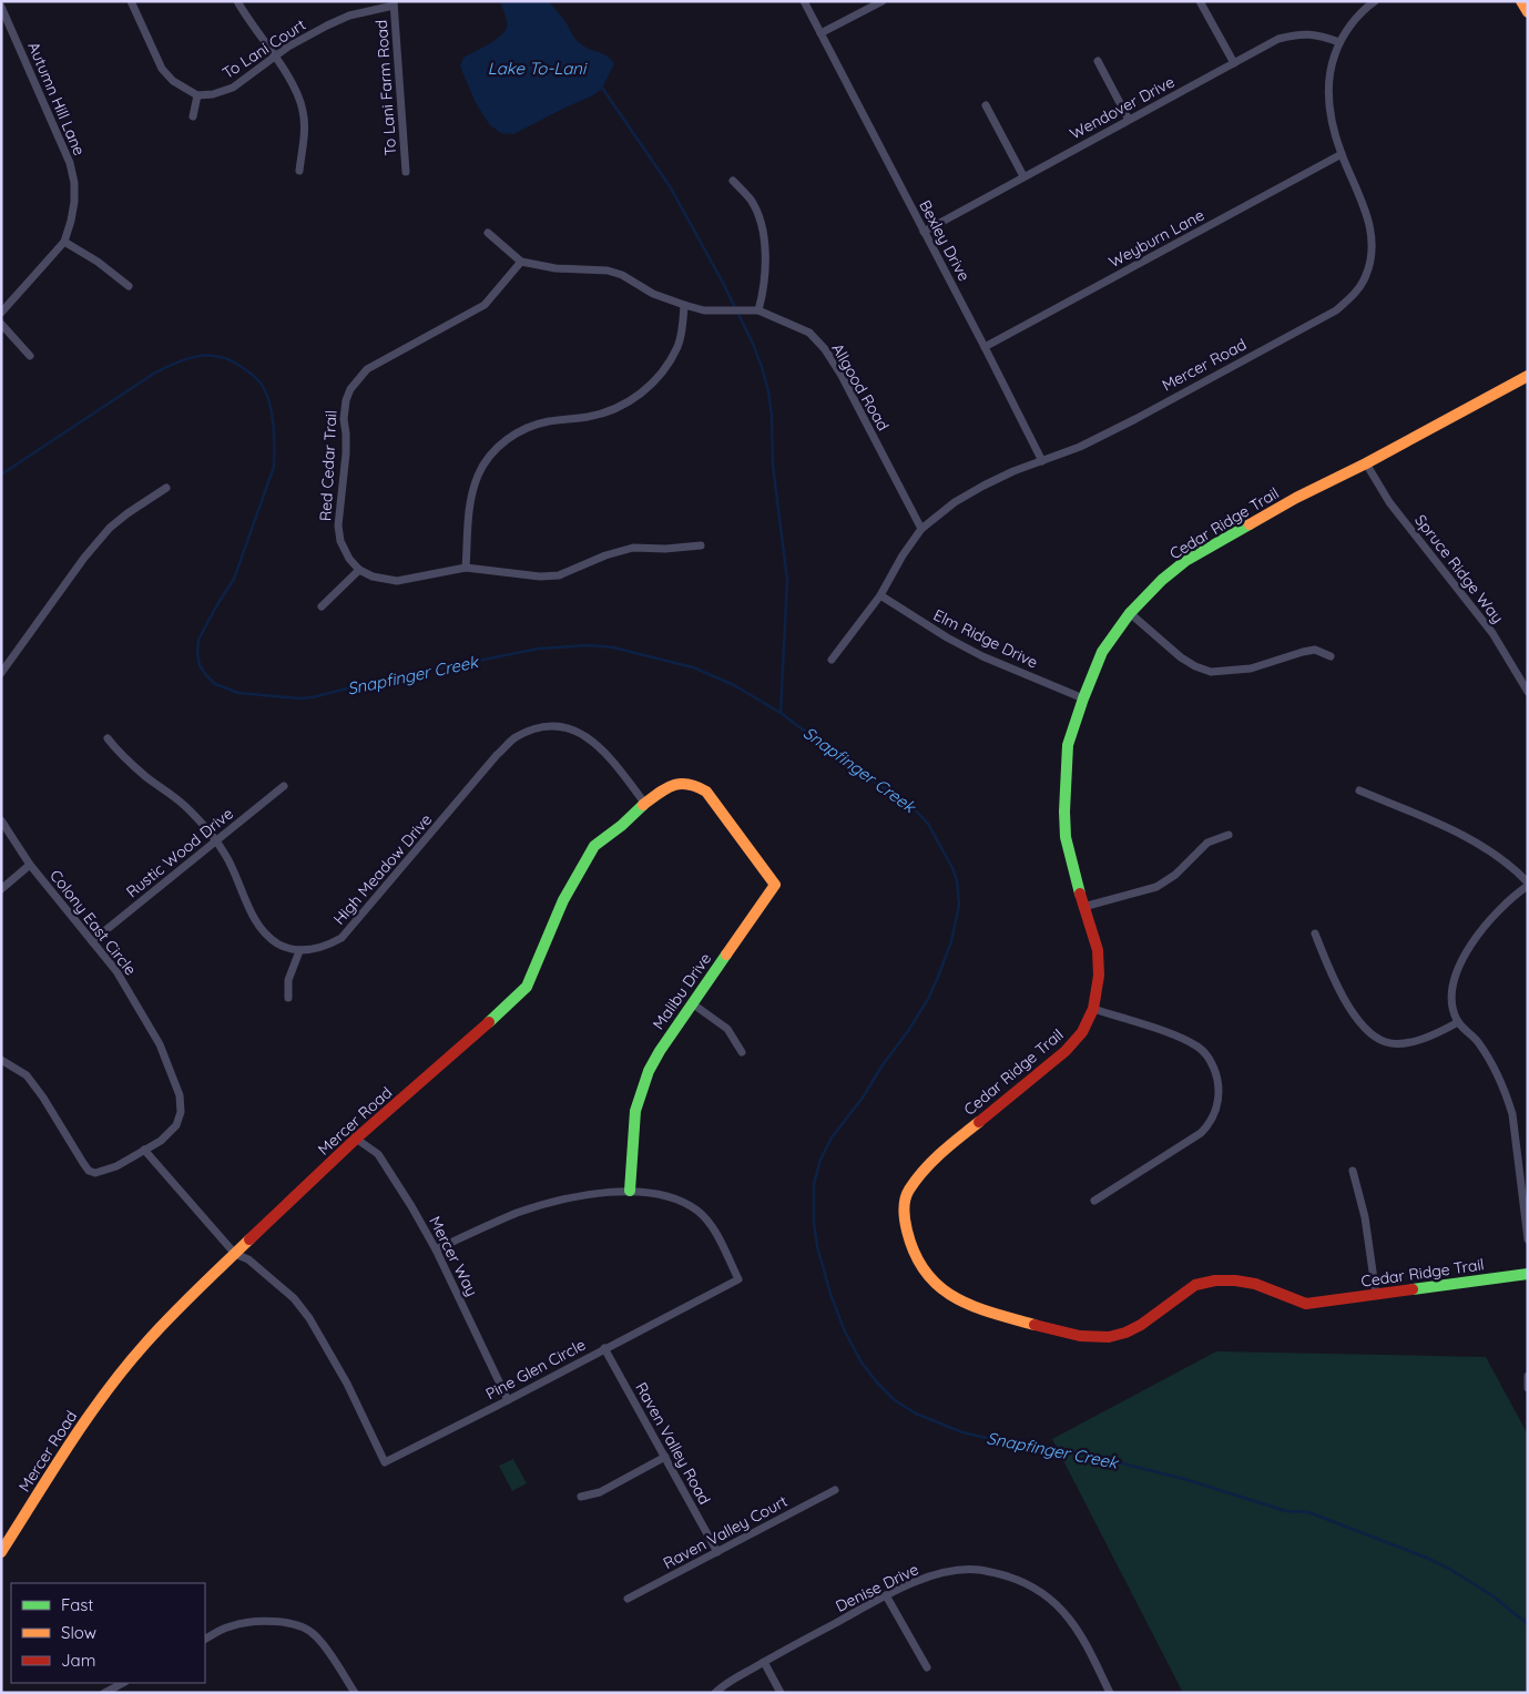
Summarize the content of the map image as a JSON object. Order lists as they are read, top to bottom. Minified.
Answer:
{"streets":{"street":["To Lani Court","To Lani Farm Road","Autumn Hill Lane","Wendover Drive","Weyburn Lane","Bexley Drive","Mercer Road","Allgood Road","Red Cedar Trail","Cedar Ridge Trail","Spruce Ridge Way","Elm Ridge Drive","Rustic Wood Drive","High Meadow Drive","Colony East Circle","Malibu Drive","Mercer Way","Pine Glen Circle","Raven Valley Road","Raven Valley Court","Denise Drive"]},"crossings":[["To Lani Court","To Lani Farm Road"],["Wendover Drive","Bexley Drive"],["Wendover Drive","Mercer Road"],["Weyburn Lane","Bexley Drive"],["Weyburn Lane","Mercer Road"],["Bexley Drive","Mercer Road"],["Mercer Road","Allgood Road"],["Mercer Road","Elm Ridge Drive"],["Mercer Road","High Meadow Drive"],["Mercer Road","Malibu Drive"],["Mercer Road","Mercer Way"],["Mercer Road","Pine Glen Circle"],["Allgood Road","Red Cedar Trail"],["Cedar Ridge Trail","Spruce Ridge Way"],["Cedar Ridge Trail","Elm Ridge Drive"],["Rustic Wood Drive","Colony East Circle"],["Colony East Circle","Pine Glen Circle"],["Malibu Drive","Pine Glen Circle"],["Mercer Way","Pine Glen Circle"],["Pine Glen Circle","Raven Valley Road"],["Raven Valley Road","Raven Valley Court"]],"water":["Lake To-Lani","Snapfinger Creek"],"legend":["Fast","Slow","Jam"]}
